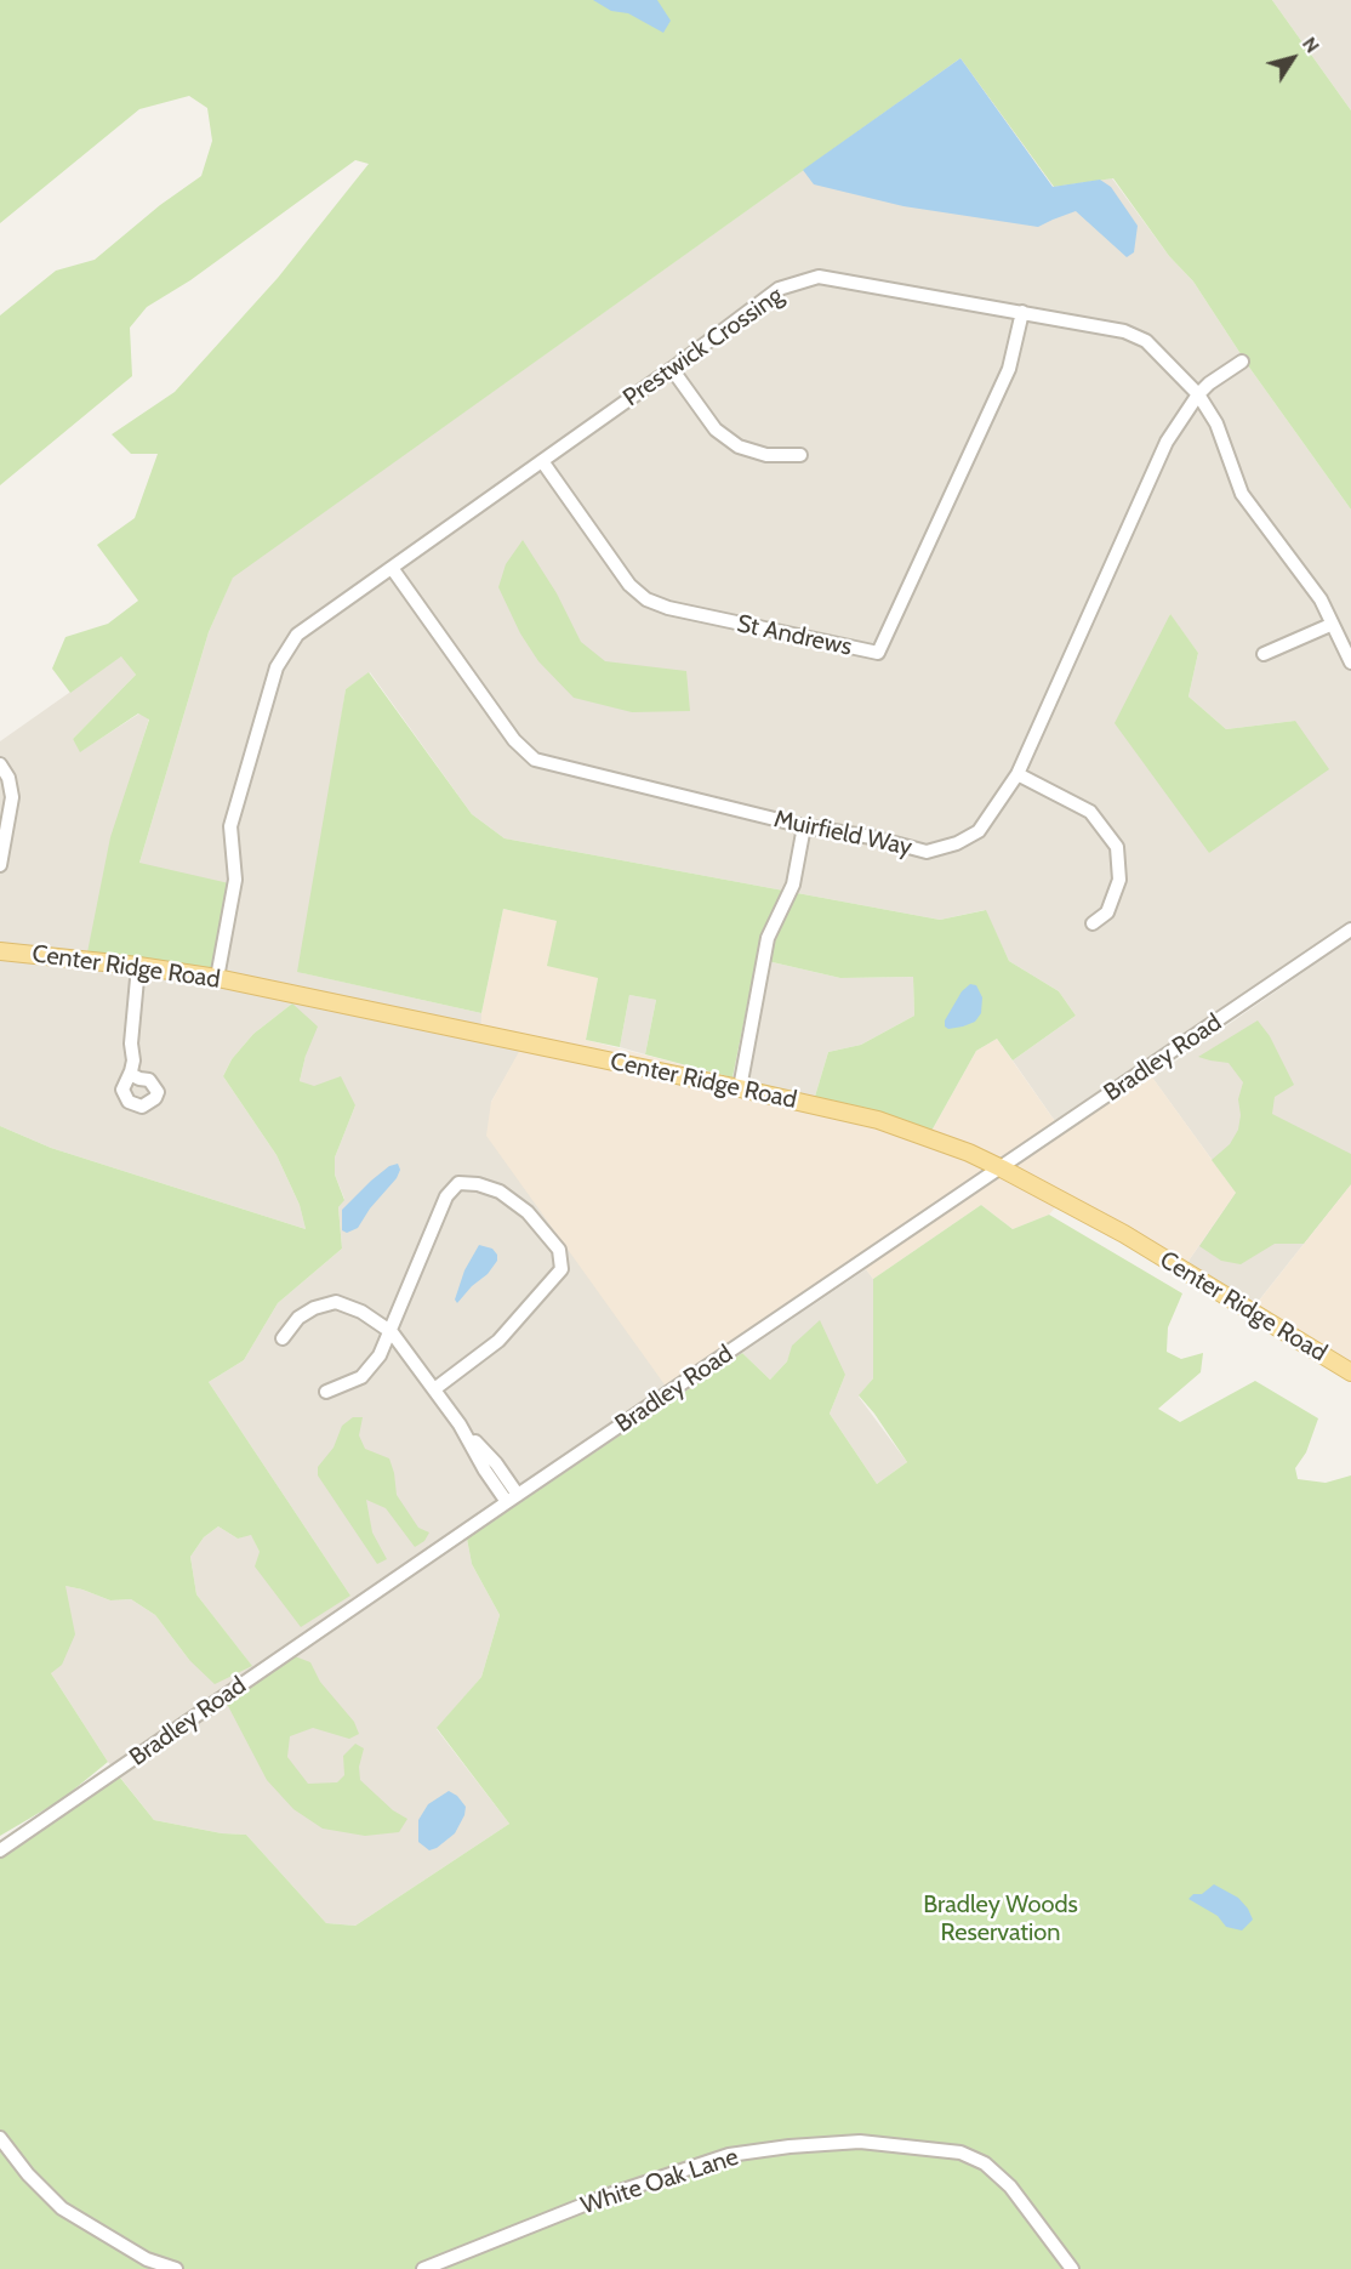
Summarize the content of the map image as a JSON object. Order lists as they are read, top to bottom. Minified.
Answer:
{"streets":{"main road":["Center Ridge Road"],"street":["Prestwick Crossing","St Andrews","Muirfield Way","Bradley Road","White Oak Lane"]},"crossings":[["Prestwick Crossing","St Andrews"],["Prestwick Crossing","Muirfield Way"],["Prestwick Crossing","Center Ridge Road"],["Center Ridge Road","Bradley Road"]],"parks":["Bradley Woods Reservation"],"north":"top right"}
